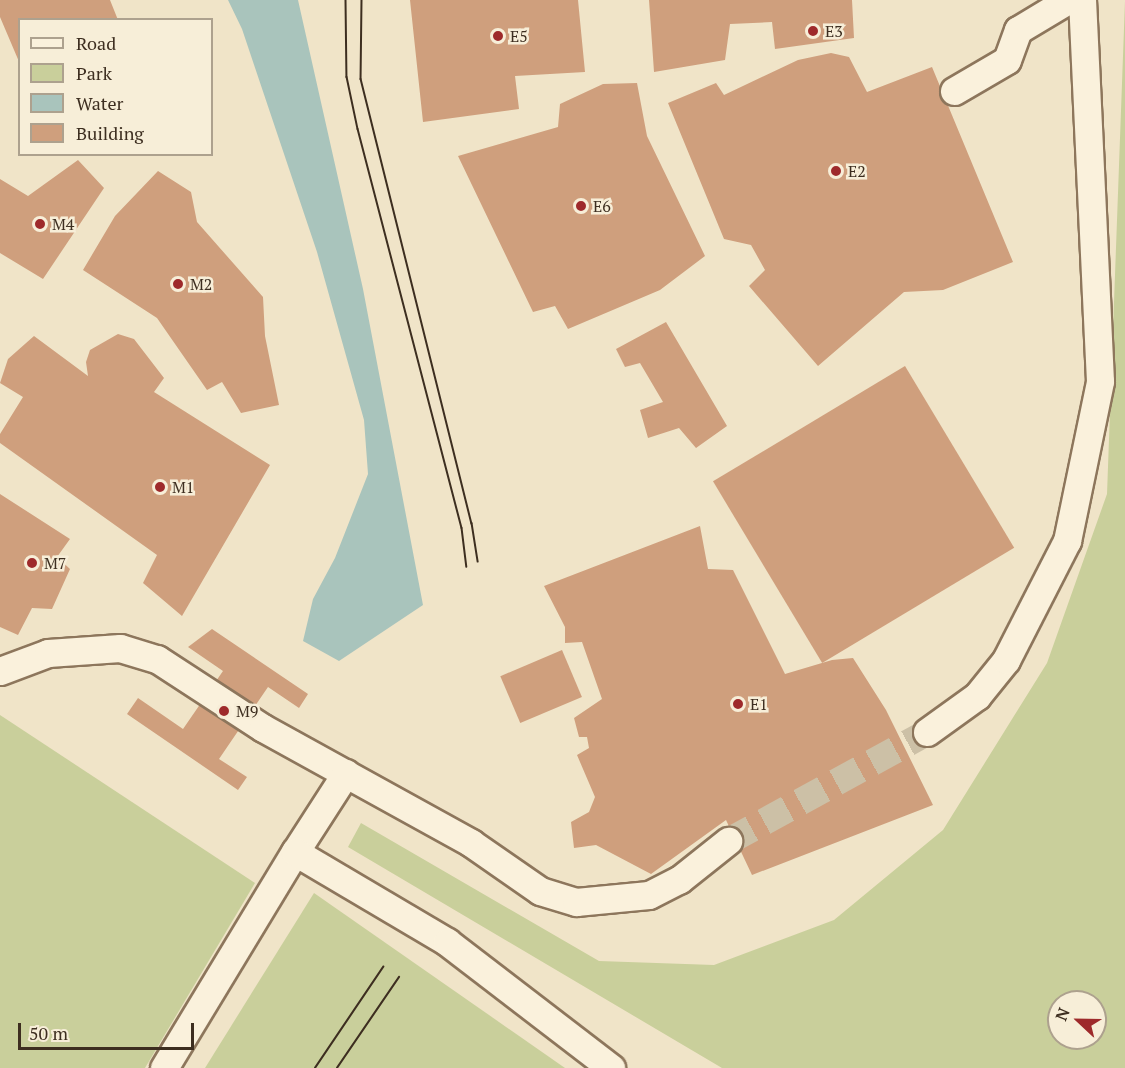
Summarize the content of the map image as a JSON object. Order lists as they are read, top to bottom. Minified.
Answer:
{"places":["E3","E5","E2","E6","M4","M2","M1","M7","E1","M9"],"legend":["Road","Park","Water","Building"],"scale_bar":"50 m","north":"left"}
